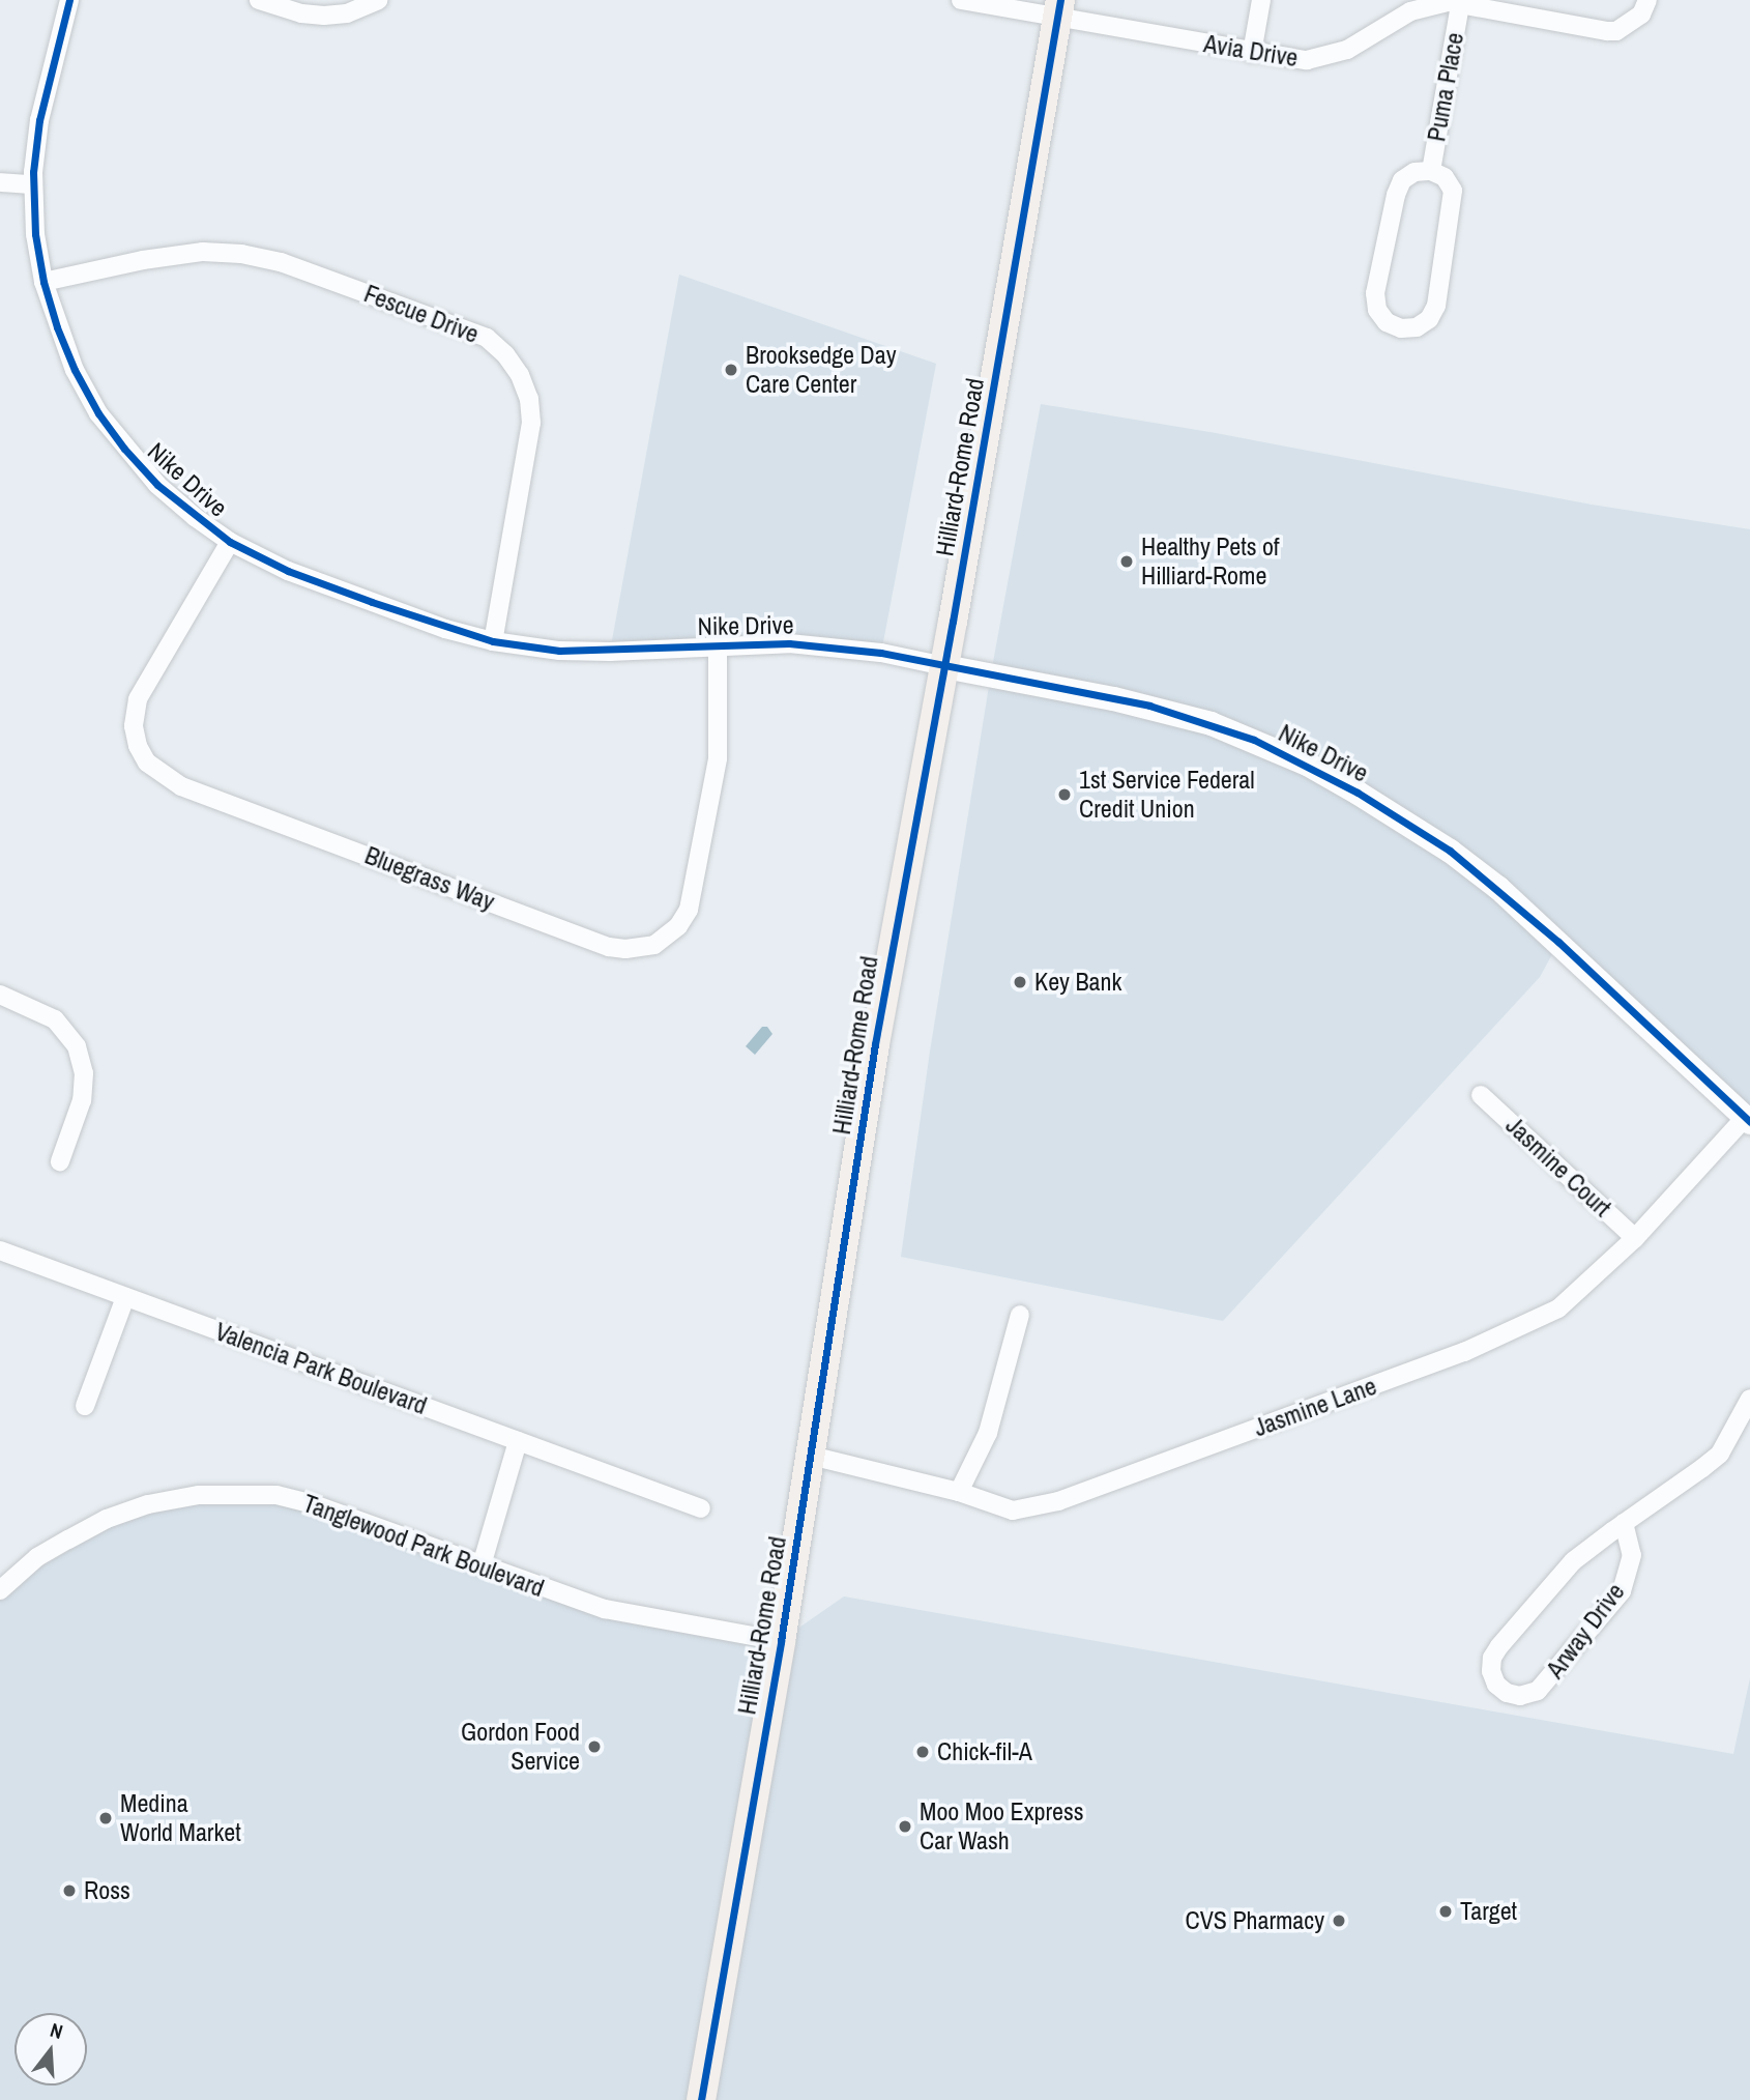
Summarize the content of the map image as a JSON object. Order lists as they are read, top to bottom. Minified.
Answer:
{"streets":{"main road":["Hilliard-Rome Road"],"street":["Avia Drive","Puma Place","Fescue Drive","Nike Drive","Bluegrass Way","Jasmine Court","Valencia Park Boulevard","Jasmine Lane","Tanglewood Park Boulevard","Arway Drive"]},"crossings":[["Avia Drive","Puma Place"],["Avia Drive","Hilliard-Rome Road"],["Fescue Drive","Nike Drive"],["Hilliard-Rome Road","Nike Drive"],["Hilliard-Rome Road","Jasmine Lane"],["Hilliard-Rome Road","Tanglewood Park Boulevard"],["Nike Drive","Bluegrass Way"],["Nike Drive","Jasmine Lane"],["Jasmine Court","Jasmine Lane"]],"places":["Brooksedge Day Care Center","Healthy Pets of Hilliard-Rome","1st Service Federal Credit Union","Key Bank","Gordon Food Service","Chick-fil-A","Medina World Market","Moo Moo Express Car Wash","Ross","Target","CVS Pharmacy"],"north":"top"}
